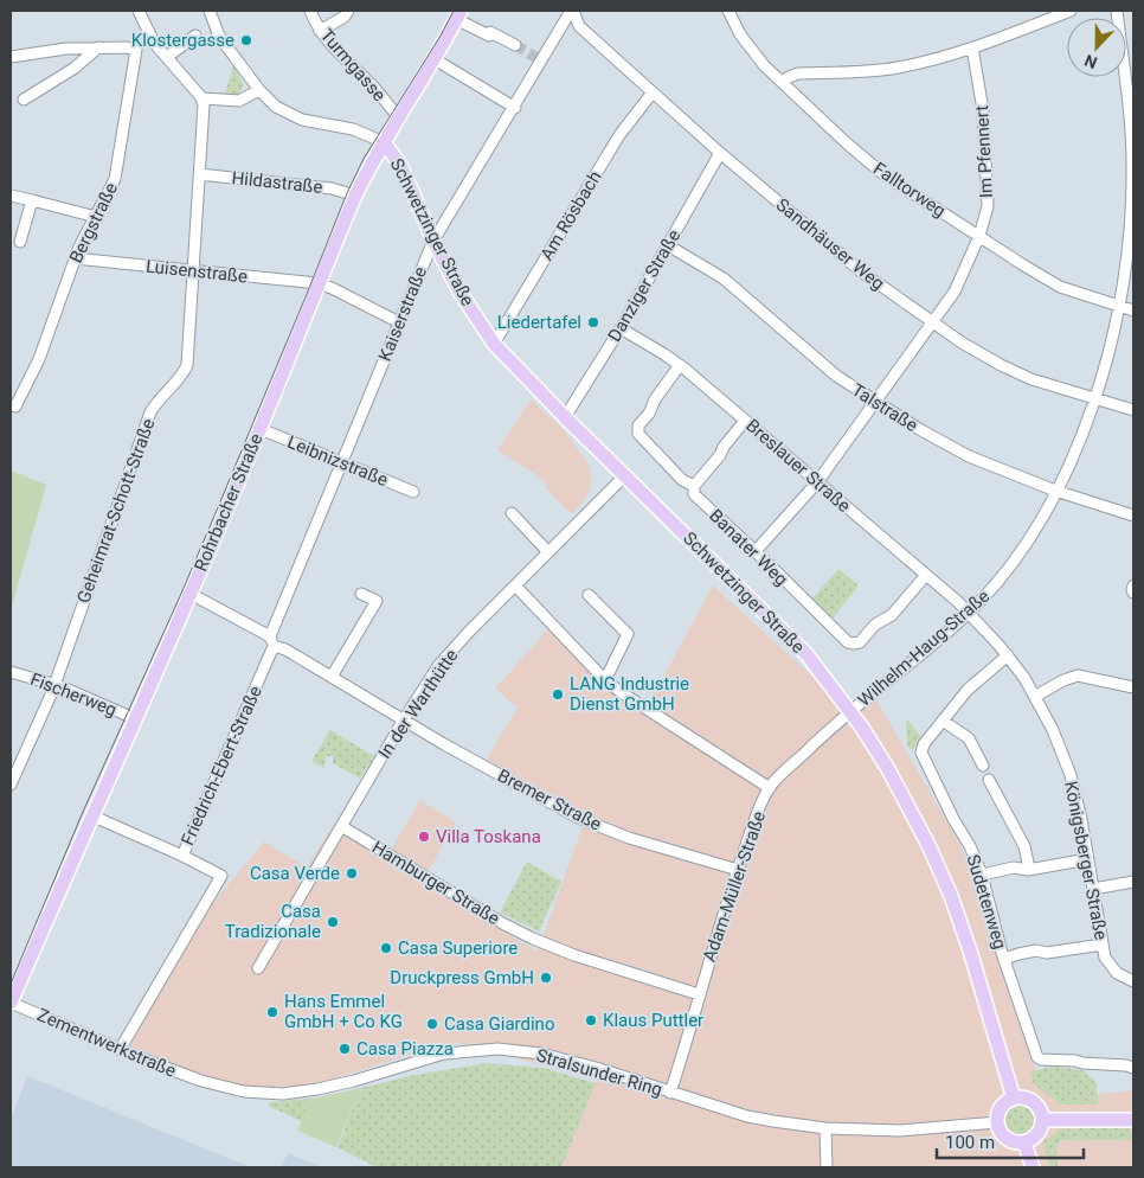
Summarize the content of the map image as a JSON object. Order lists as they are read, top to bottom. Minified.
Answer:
{"streets":{"main road":["Schwetzinger Straße","Rohrbacher Straße"],"street":["Turmgasse","Im Pfennert","Hildastraße","Falltorweg","Am Rösbach","Bergstraße","Sandhäuser Weg","Luisenstraße","Danziger Straße","Kaiserstraße","Talstraße","Leibnizstraße","Breslauer Straße","Geheimrat-Schott-Straße","Banater Weg","Wilhelm-Haug-Straße","Fischerweg","In der Warthütte","Friedrich-Ebert-Straße","Bremer Straße","Königsberger Straße","Hamburger Straße","Adam-Müller-Straße","Sudetenweg","Zementwerkstraße","Stralsunder Ring"]},"crossings":[["Turmgasse","Rohrbacher Straße"],["Im Pfennert","Falltorweg"],["Im Pfennert","Sandhäuser Weg"],["Im Pfennert","Talstraße"],["Im Pfennert","Breslauer Straße"],["Im Pfennert","Banater Weg"],["Hildastraße","Rohrbacher Straße"],["Hildastraße","Geheimrat-Schott-Straße"],["Falltorweg","Wilhelm-Haug-Straße"],["Am Rösbach","Schwetzinger Straße"],["Am Rösbach","Sandhäuser Weg"],["Bergstraße","Luisenstraße"],["Schwetzinger Straße","Danziger Straße"],["Schwetzinger Straße","Kaiserstraße"],["Schwetzinger Straße","Rohrbacher Straße"],["Schwetzinger Straße","Wilhelm-Haug-Straße"],["Schwetzinger Straße","In der Warthütte"],["Schwetzinger Straße","Adam-Müller-Straße"],["Schwetzinger Straße","Stralsunder Ring"],["Sandhäuser Weg","Danziger Straße"],["Sandhäuser Weg","Kaiserstraße"],["Sandhäuser Weg","Wilhelm-Haug-Straße"],["Luisenstraße","Rohrbacher Straße"],["Luisenstraße","Geheimrat-Schott-Straße"],["Danziger Straße","Talstraße"],["Danziger Straße","Breslauer Straße"],["Kaiserstraße","Leibnizstraße"],["Kaiserstraße","Friedrich-Ebert-Straße"],["Kaiserstraße","Bremer Straße"],["Talstraße","Wilhelm-Haug-Straße"],["Leibnizstraße","Rohrbacher Straße"],["Breslauer Straße","Banater Weg"],["Breslauer Straße","Wilhelm-Haug-Straße"],["Breslauer Straße","Königsberger Straße"],["Rohrbacher Straße","Fischerweg"],["Rohrbacher Straße","Bremer Straße"],["Rohrbacher Straße","Zementwerkstraße"],["Geheimrat-Schott-Straße","Fischerweg"],["Wilhelm-Haug-Straße","Königsberger Straße"],["Wilhelm-Haug-Straße","Adam-Müller-Straße"],["In der Warthütte","Bremer Straße"],["In der Warthütte","Hamburger Straße"],["Friedrich-Ebert-Straße","Bremer Straße"],["Friedrich-Ebert-Straße","Zementwerkstraße"],["Bremer Straße","Adam-Müller-Straße"],["Königsberger Straße","Sudetenweg"],["Hamburger Straße","Adam-Müller-Straße"],["Adam-Müller-Straße","Stralsunder Ring"],["Zementwerkstraße","Stralsunder Ring"]],"places":["Klostergasse","Liedertafel","LANG Industrie Dienst GmbH","Villa Toskana","Casa Verde","Casa Tradizionale","Casa Superiore","Druckpress GmbH","Hans Emmel GmbH + Co KG","Klaus Puttler","Casa Giardino","Casa Piazza"],"scale_bar":"100 m","north":"bottom"}
